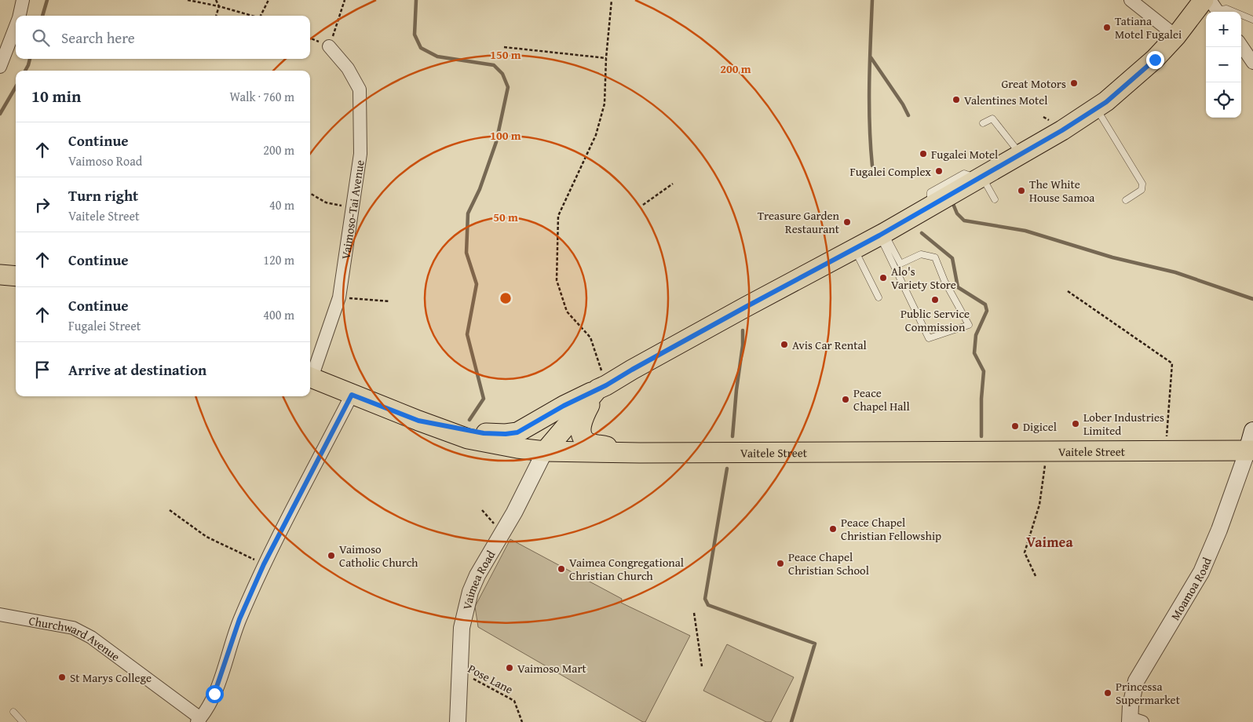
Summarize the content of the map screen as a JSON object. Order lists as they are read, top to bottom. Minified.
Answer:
{"streets":{"main road":["Vaitele Street"],"street":["Vaimoso-Tai Avenue","Vaimea Road","Moamoa Road","Churchward Avenue"],"path":["Pose Lane"]},"crossings":[["Vaitele Street","Vaimea Road"],["Vaitele Street","Moamoa Road"],["Vaimea Road","Pose Lane"]],"districts":["Vaimea"],"places":["Tatiana Motel Fugalei","Great Motors","Valentines Motel","Fugalei Motel","Fugalei Complex","The White House Samoa","Treasure Garden Restaurant","Alo's Variety Store","Public Service Commission","Avis Car Rental","Peace Chapel Hall","Lober Industries Limited","Digicel","Peace Chapel Christian Fellowship","Vaimoso Catholic Church","Peace Chapel Christian School","Vaimea Congregational Christian Church","Vaimoso Mart","St Marys College","Princessa Supermarket"],"page":{"map_buttons":["+","−"],"search":"Search here","heading":["10 min","Walk · 760 m"],"list":[["Continue","Vaimoso Road","200 m"],["Turn right","Vaitele Street","40 m"],["Continue","120 m"],["Continue","Fugalei Street","400 m"],"Arrive at destination"]},"rings":["150 m","200 m","100 m","50 m"]}
